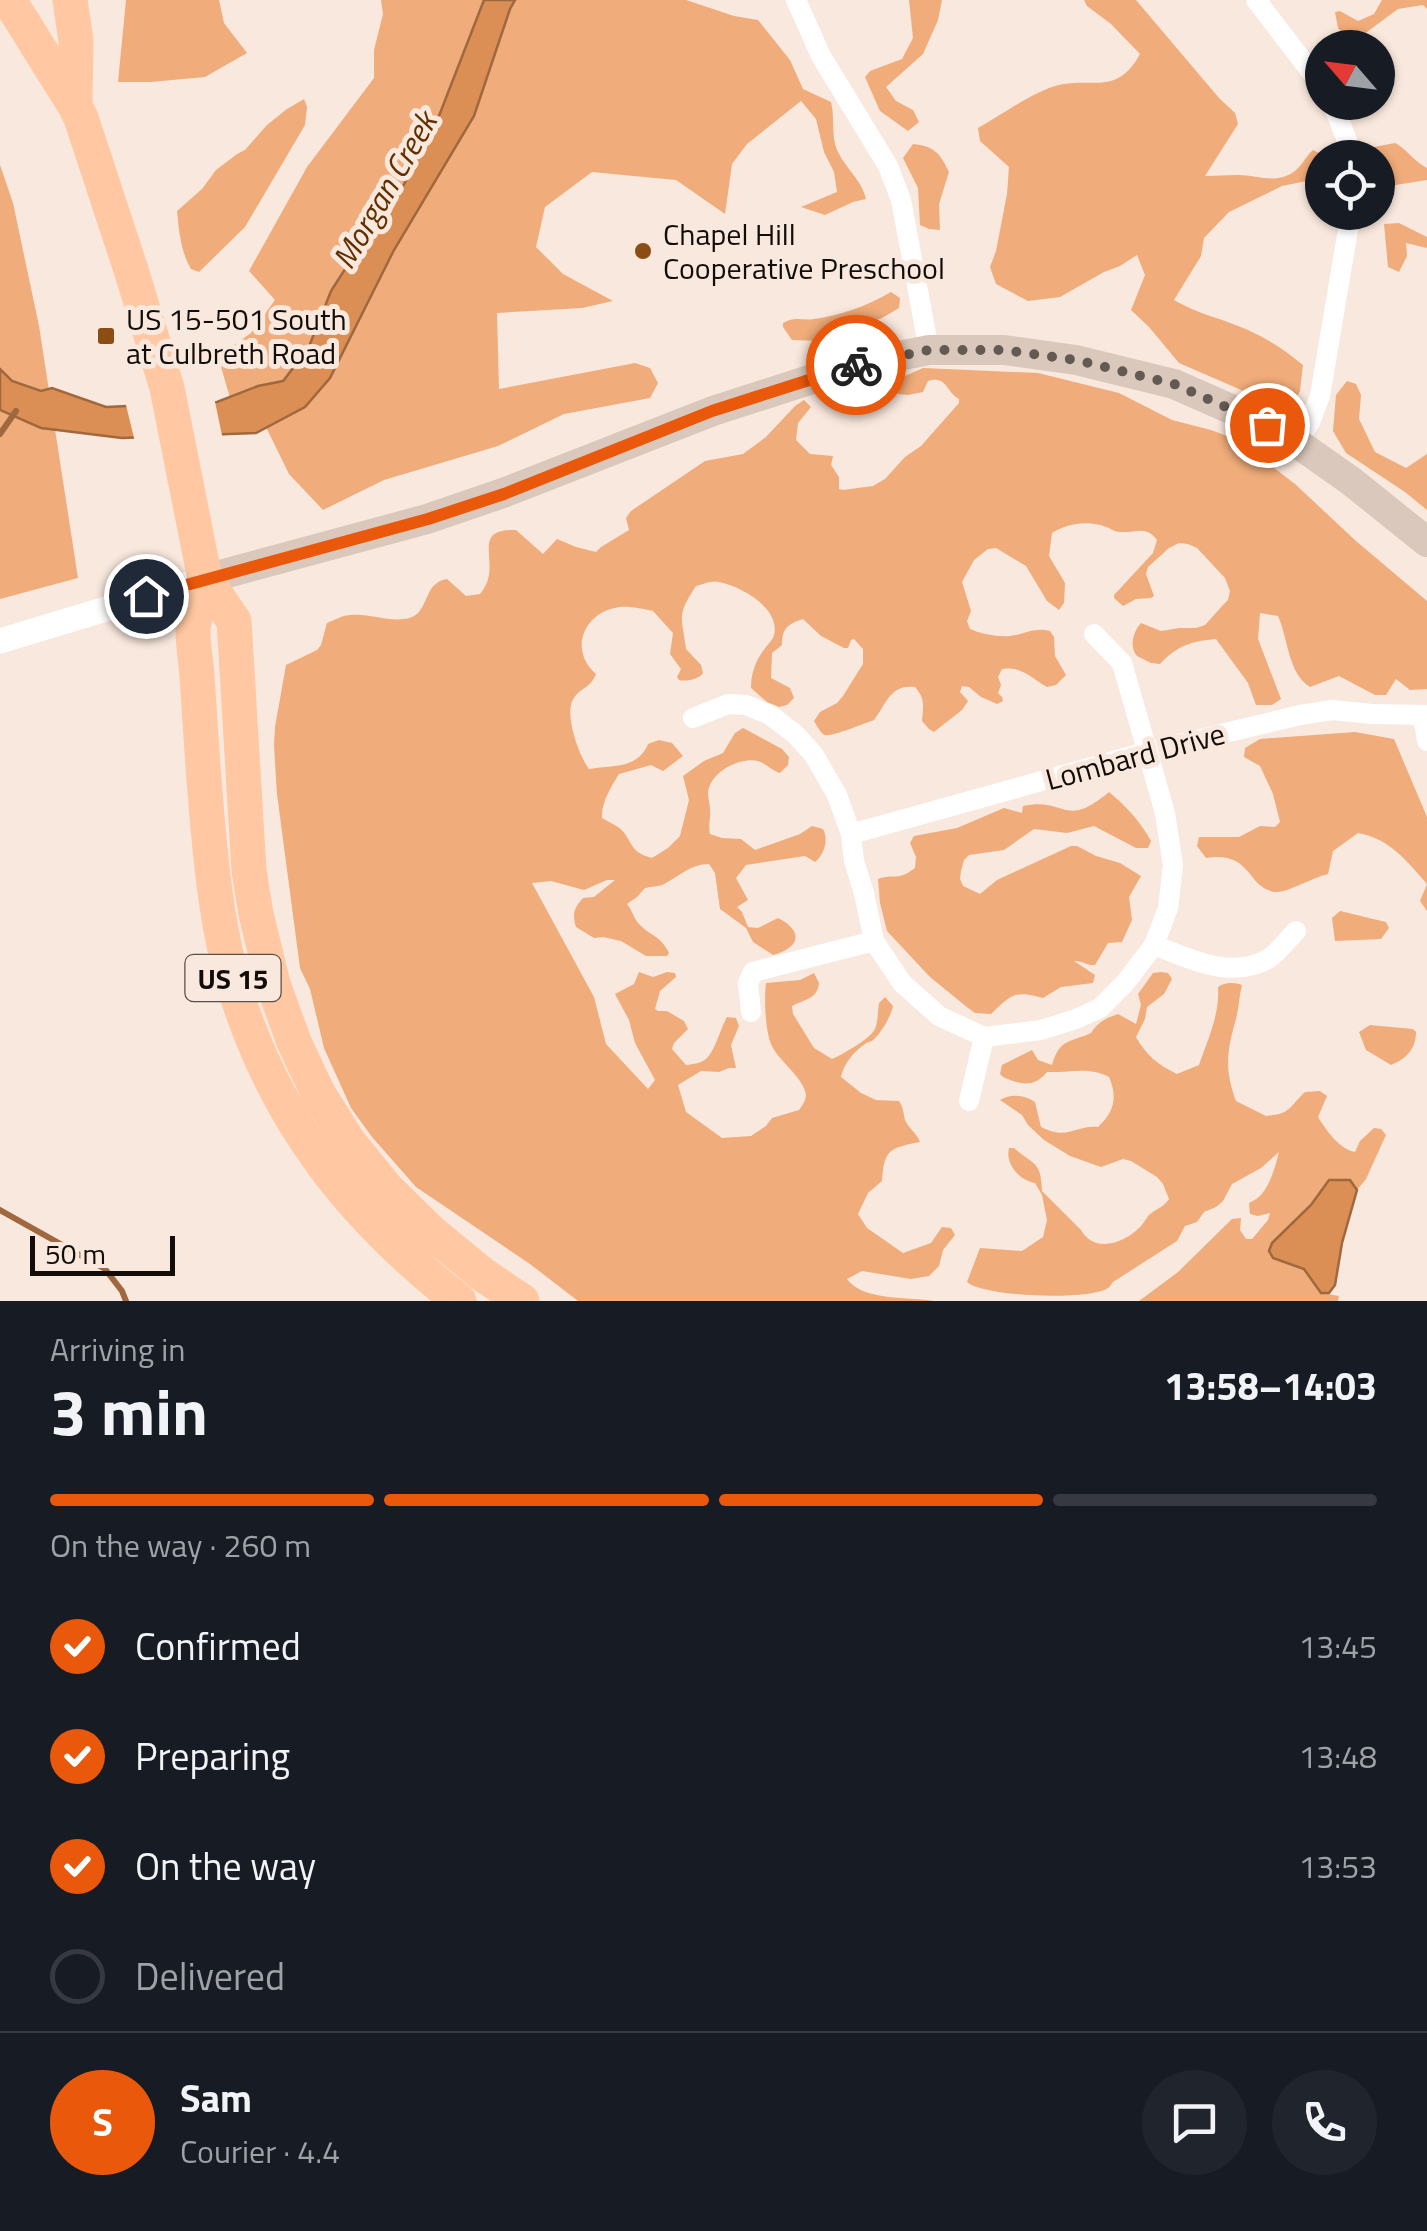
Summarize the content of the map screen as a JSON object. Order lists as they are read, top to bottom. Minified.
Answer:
{"streets":{"highway":["US 15"],"street":["Lombard Drive"]},"water":["Morgan Creek"],"places":{"other":["Chapel Hill Cooperative Preschool"],"transit":["US 15-501 South at Culbreth Road"]},"scale_bar":"50 m","north":"top left","page":{"scale":"50 m","heading":["3 min","Arriving in","13:58–14:03"],"panel":["Sam","Courier · 4.4"],"bar":"On the way · 260 m","list":[["Confirmed","13:45"],["Preparing","13:48"],["On the way","13:53"],"Delivered"],"round":"S"}}
